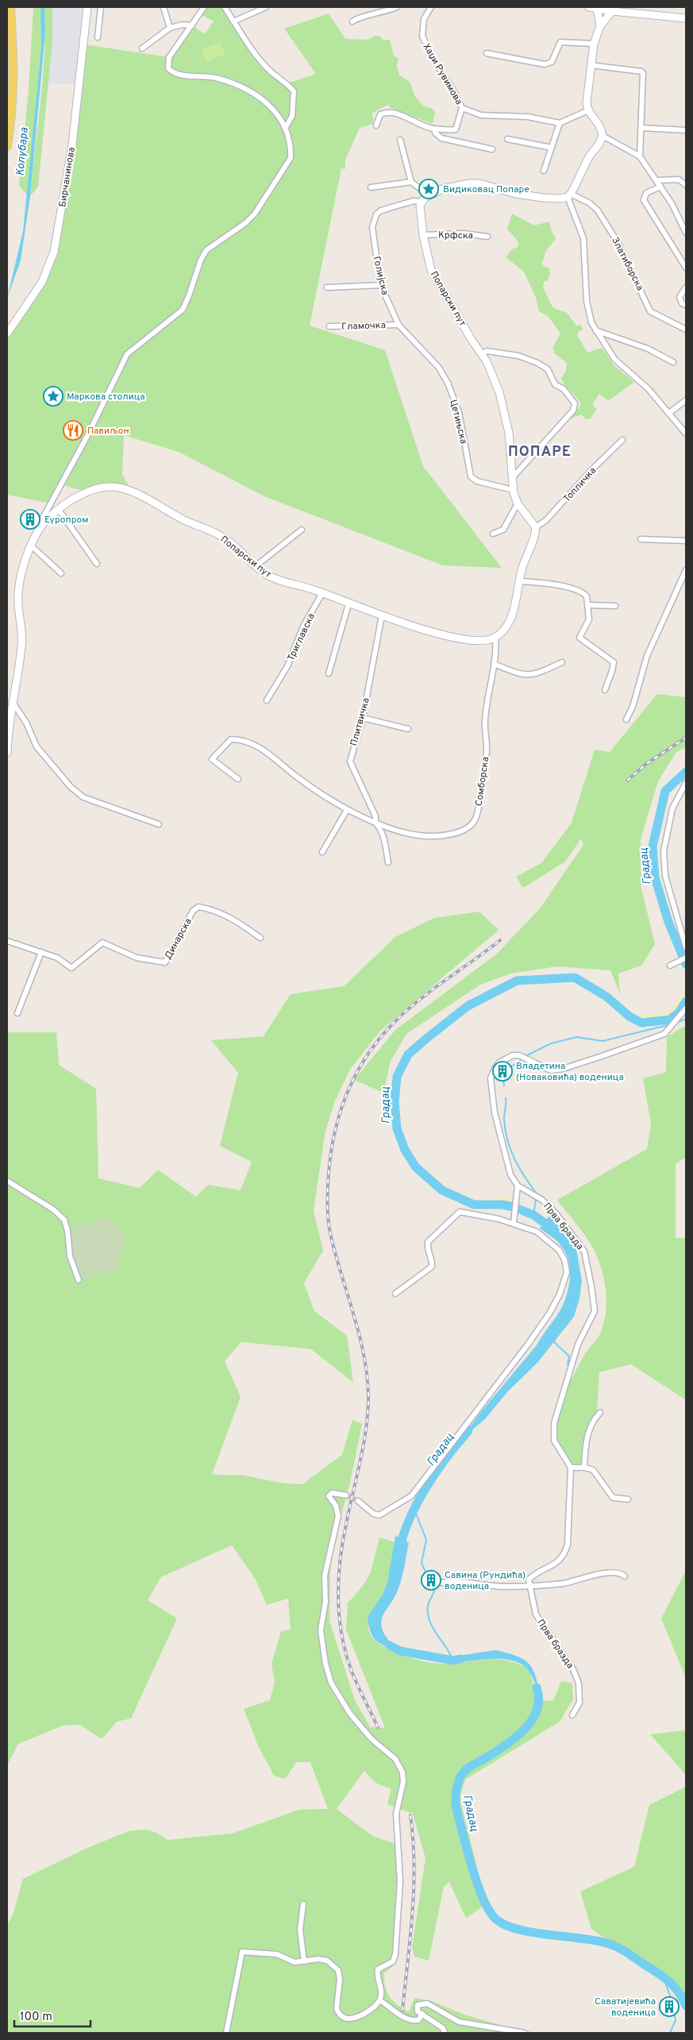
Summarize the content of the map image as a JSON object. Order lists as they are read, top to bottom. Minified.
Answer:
{"streets":{"street":["Хаџи Рувимова","Бирчанинова","Крфска","Златиборска","Голијска","Попарски пут","Гламочка","Цетињска","Топличка","Триглавска","Плитвичка","Сомборска","Динарска","Прва бразда"]},"crossings":[["Крфска","Попарски пут"],["Голијска","Попарски пут"],["Голијска","Гламочка"],["Голијска","Цетињска"],["Попарски пут","Цетињска"],["Попарски пут","Топличка"],["Попарски пут","Триглавска"],["Попарски пут","Плитвичка"],["Попарски пут","Сомборска"],["Плитвичка","Сомборска"]],"districts":["ПОПАРЕ"],"water":["Колубара","Градац"],"places":{"place":["Видиковац Попаре","Маркова столица"],"restaurant":["Павиљон"],"building":["Еуропром","Владетина (Новаковића) воденица","Савина (Рундића) воденица","Саватијевића воденица"]},"scale_bar":"100 m"}
